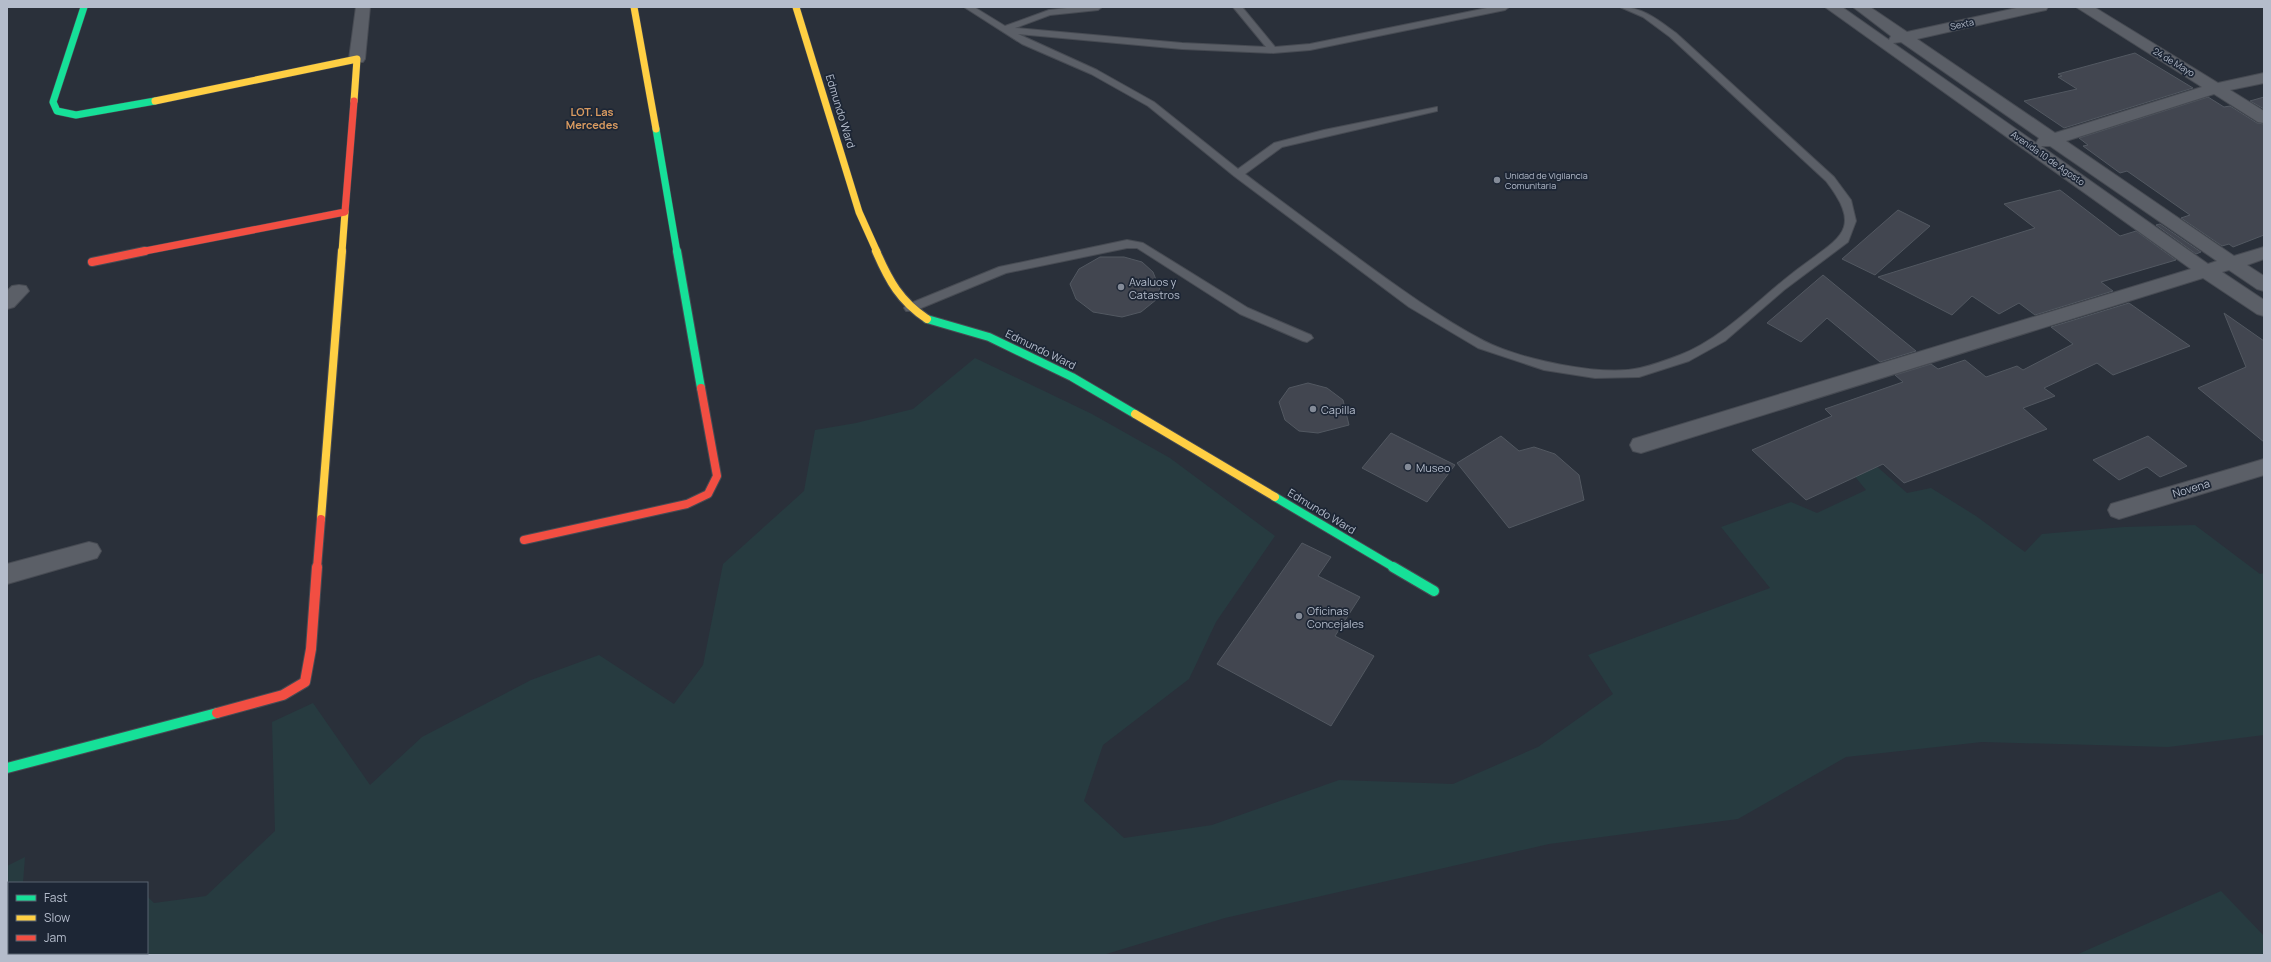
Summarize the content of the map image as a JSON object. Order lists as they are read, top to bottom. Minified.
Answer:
{"streets":{"street":["Sexta","24 de Mayo","Edmundo Ward","Avenida 10 de Agosto","Novena"]},"crossings":[["Sexta","Avenida 10 de Agosto"]],"districts":["LOT. Las Mercedes"],"places":["Unidad de Vigilancia Comunitaria","Avaluos y Catastros","Capilla","Museo","Oficinas Concejales"],"legend":["Fast","Slow","Jam"]}
